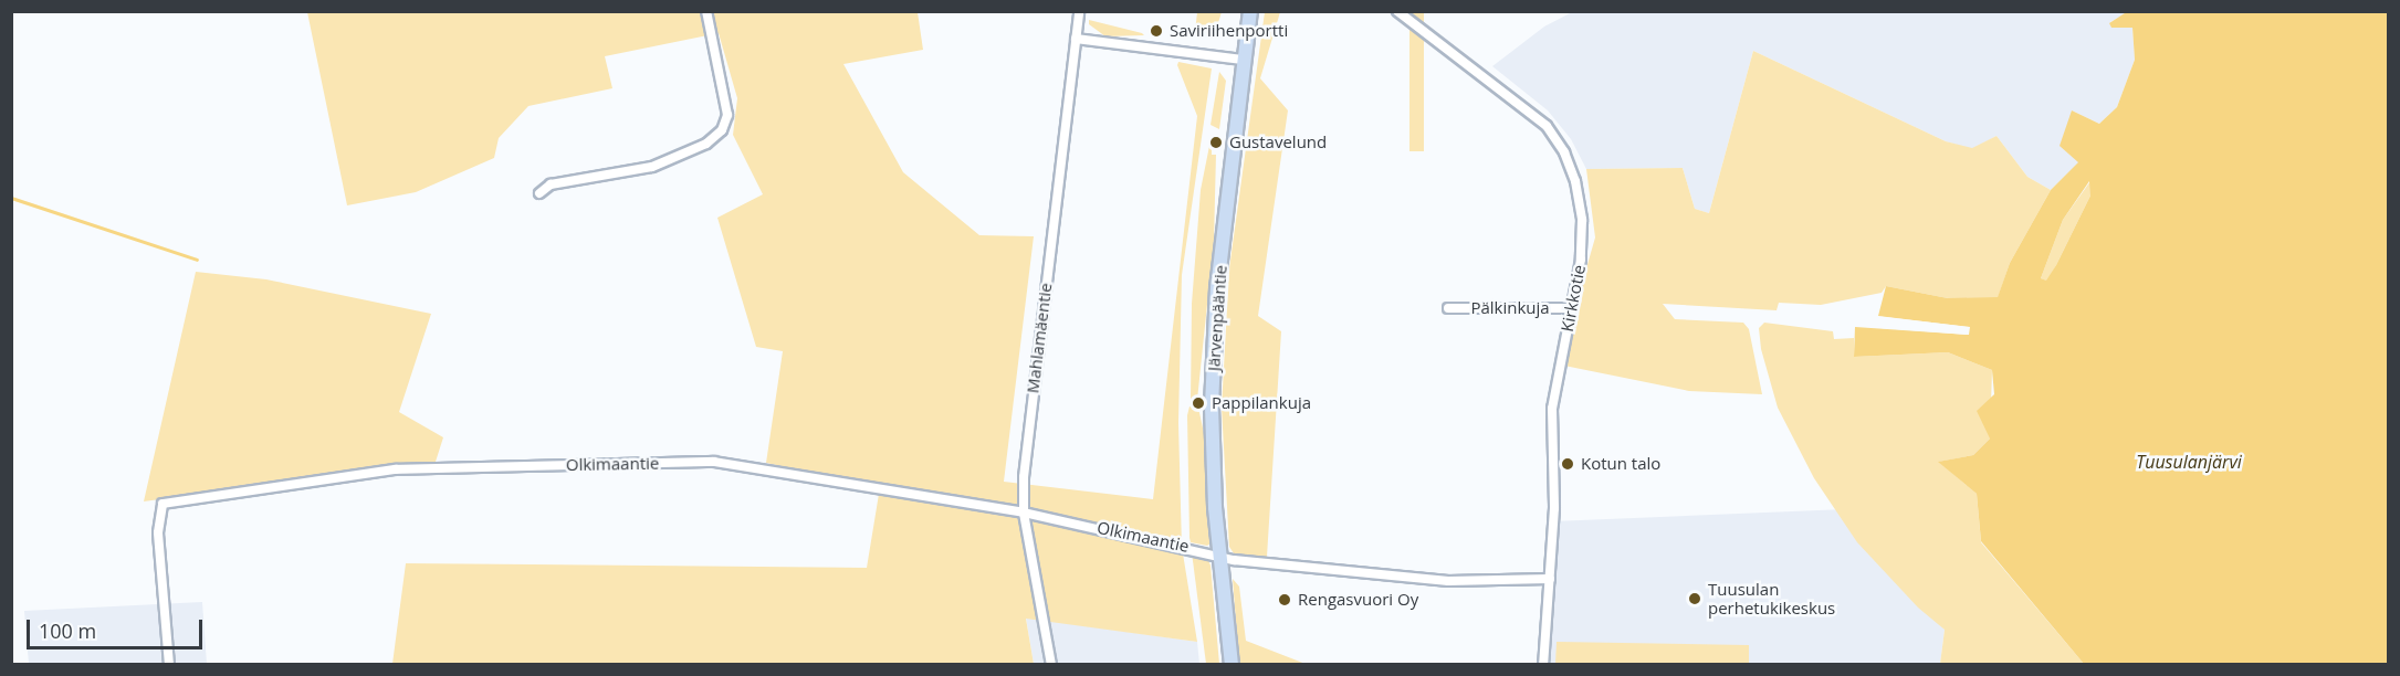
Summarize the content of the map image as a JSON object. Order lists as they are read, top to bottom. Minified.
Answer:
{"streets":{"main road":["Järvenpääntie"],"street":["Kirkkotie","Pälkinkuja","Mahlamäentie","Olkimaantie"]},"crossings":[["Kirkkotie","Pälkinkuja"],["Järvenpääntie","Olkimaantie"],["Mahlamäentie","Olkimaantie"]],"water":["Tuusulanjärvi"],"places":["Saviriihenportti","Gustavelund","Pappilankuja","Kotun talo","Tuusulan perhetukikeskus","Rengasvuori Oy"],"scale_bar":"100 m"}
